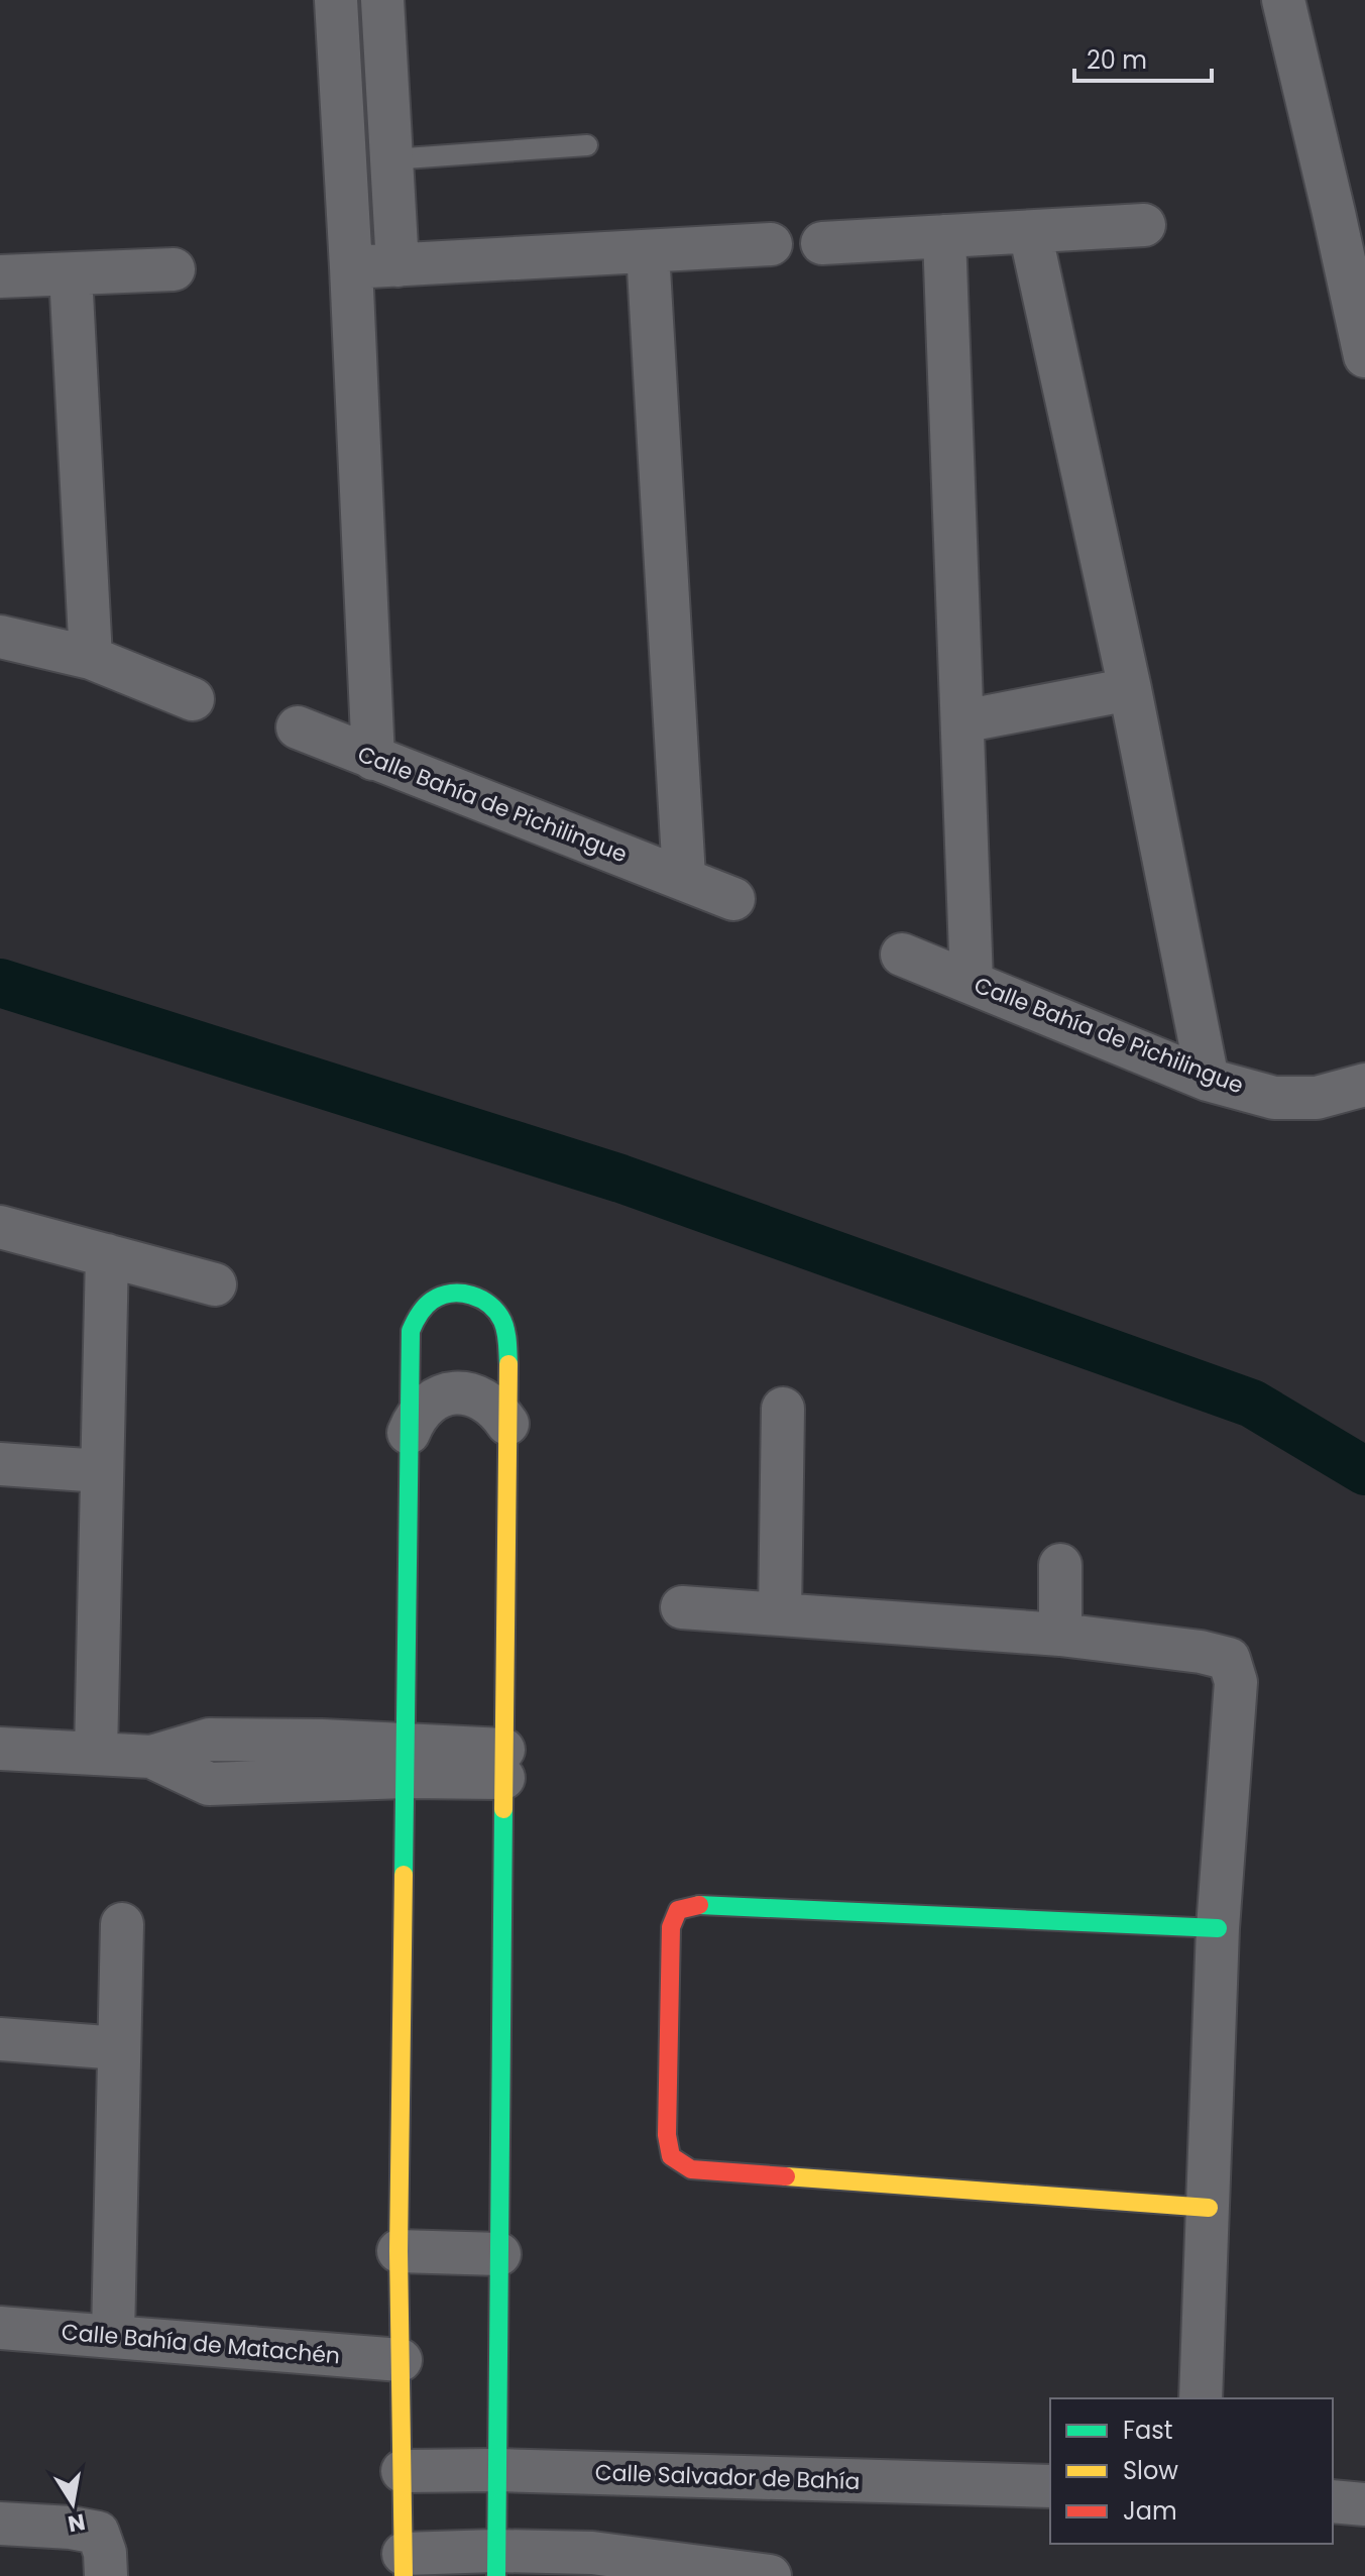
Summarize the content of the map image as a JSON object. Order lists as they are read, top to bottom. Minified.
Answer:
{"streets":{"street":["Calle Bahía de Pichilingue","Calle Bahía de Matachén","Calle Salvador de Bahía"]},"legend":["Fast","Slow","Jam"],"scale_bar":"20 m","north":"bottom"}
